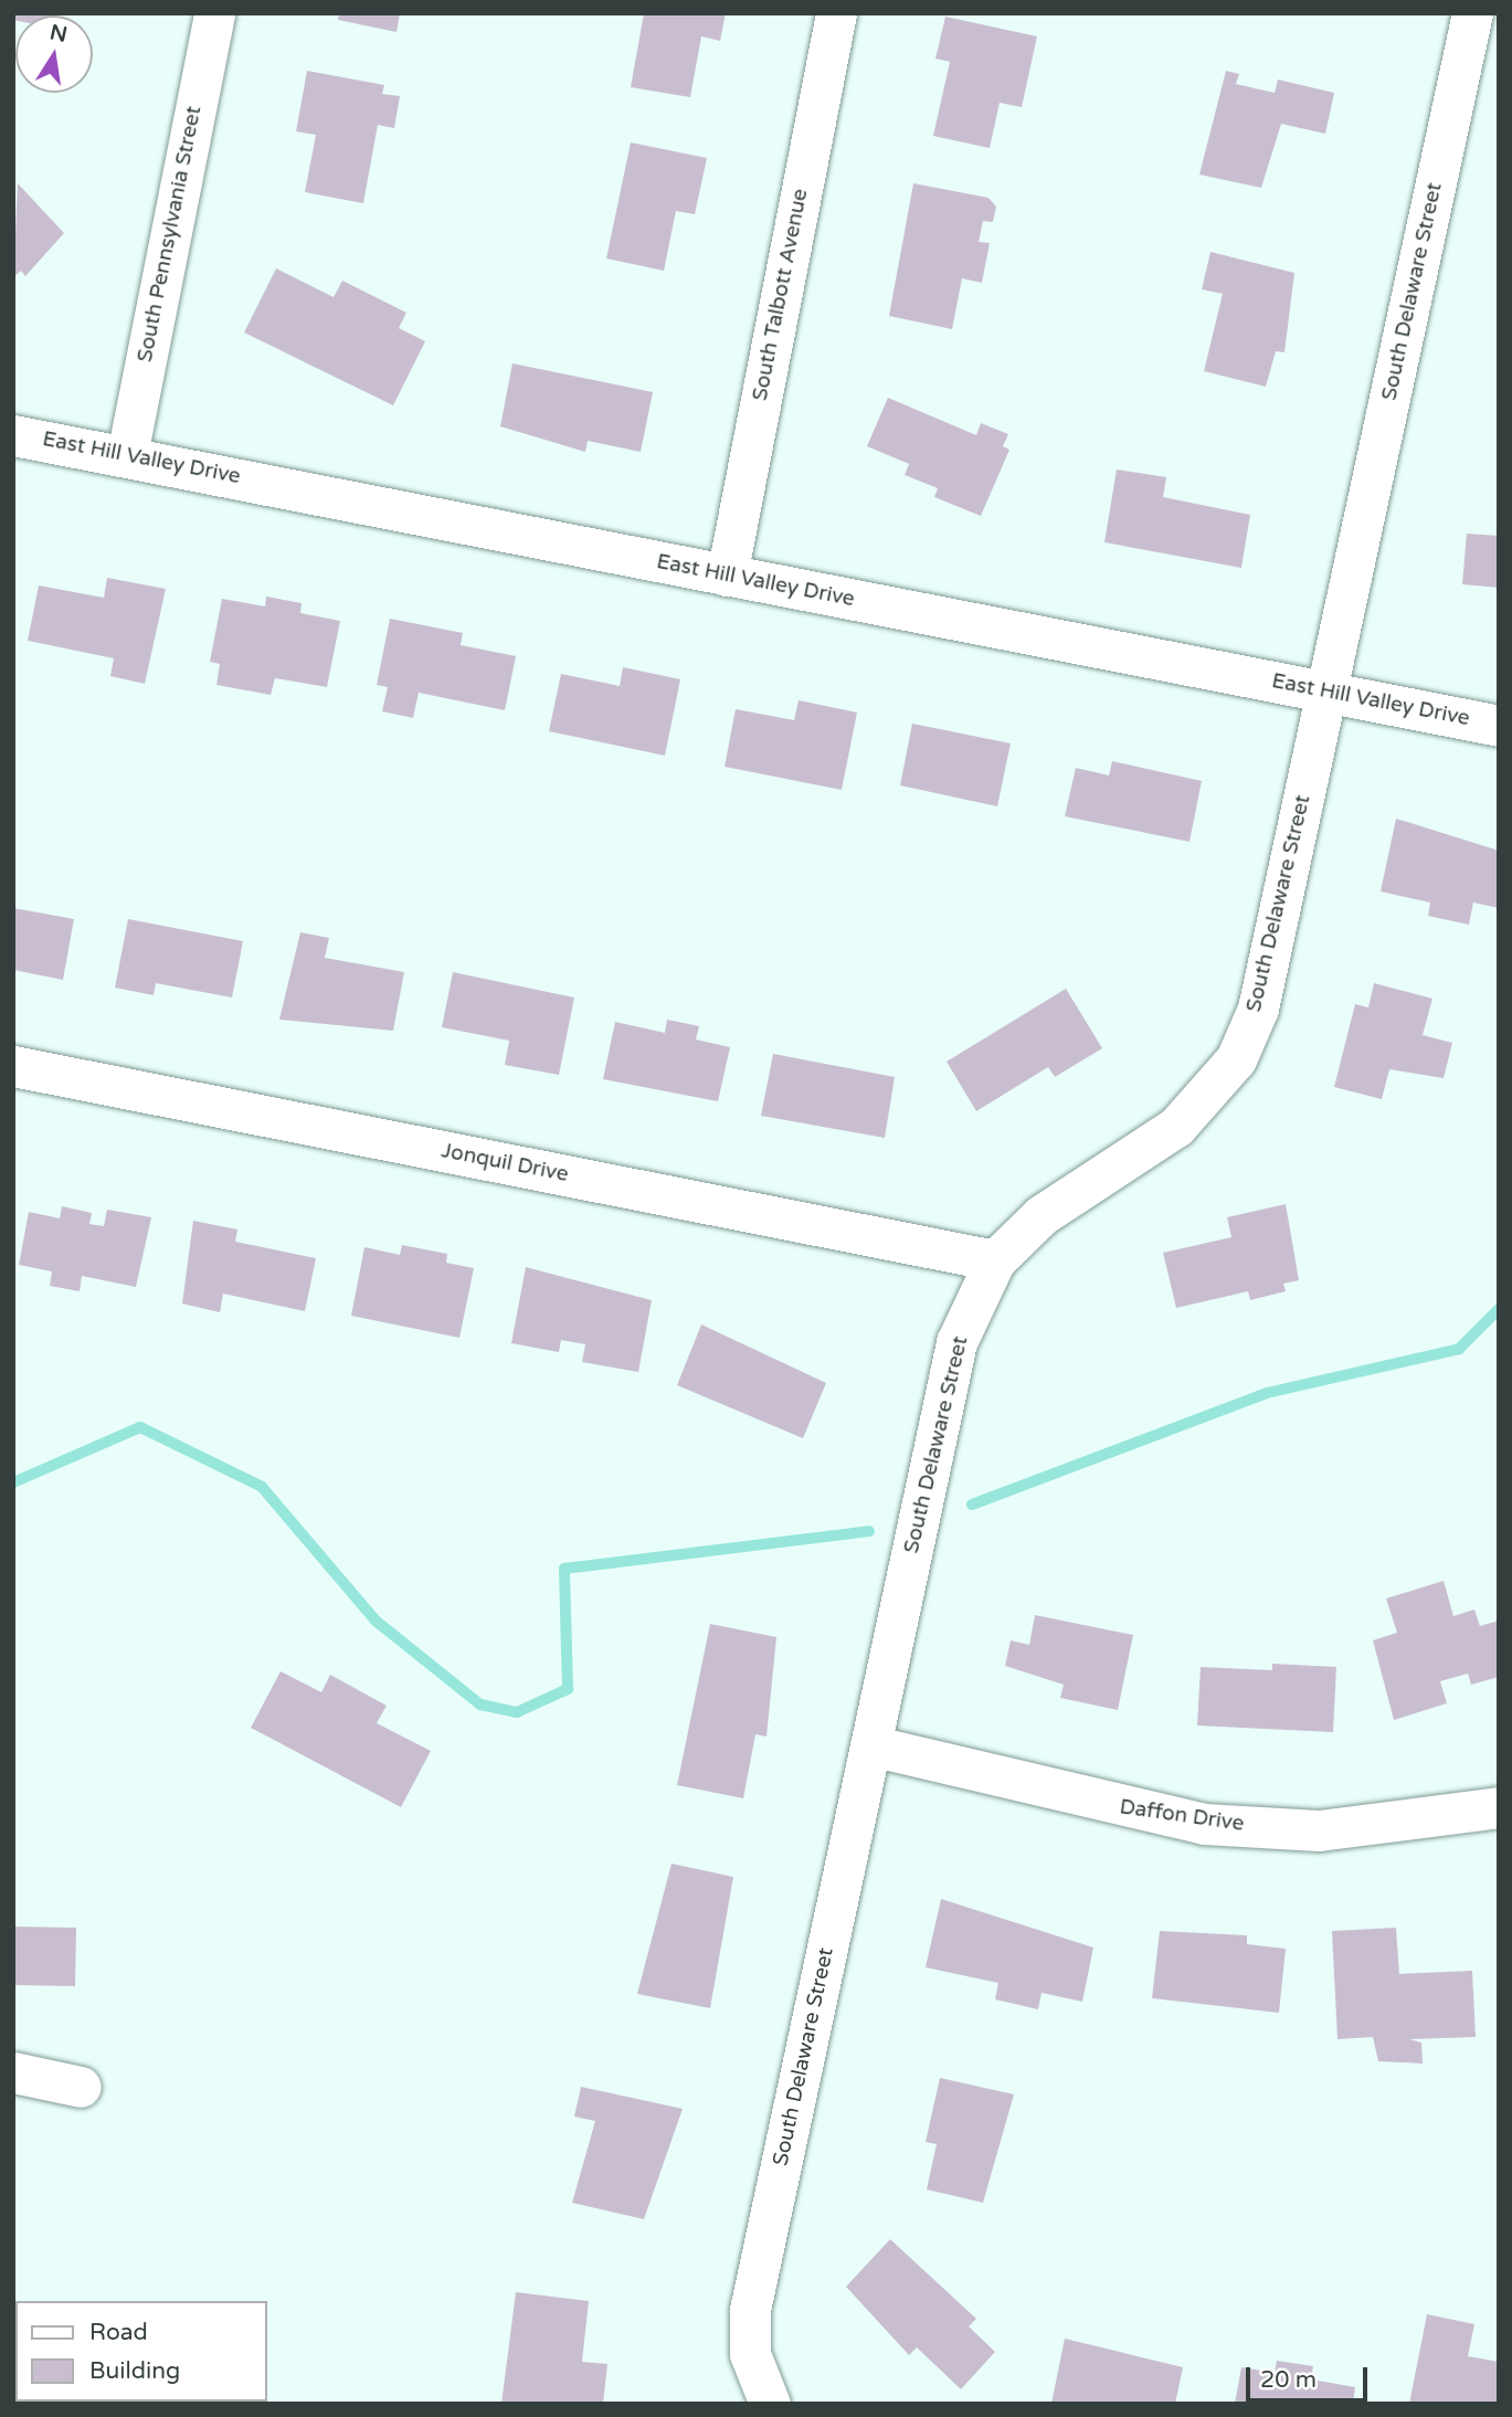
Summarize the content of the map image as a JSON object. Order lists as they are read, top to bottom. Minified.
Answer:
{"streets":{"street":["South Pennsylvania Street","South Delaware Street","South Talbott Avenue","East Hill Valley Drive","Jonquil Drive","Daffon Drive"]},"crossings":[["South Pennsylvania Street","East Hill Valley Drive"],["South Delaware Street","East Hill Valley Drive"],["South Delaware Street","Jonquil Drive"],["South Delaware Street","Daffon Drive"],["South Talbott Avenue","East Hill Valley Drive"]],"legend":["Road","Building"],"scale_bar":"20 m","north":"top"}
